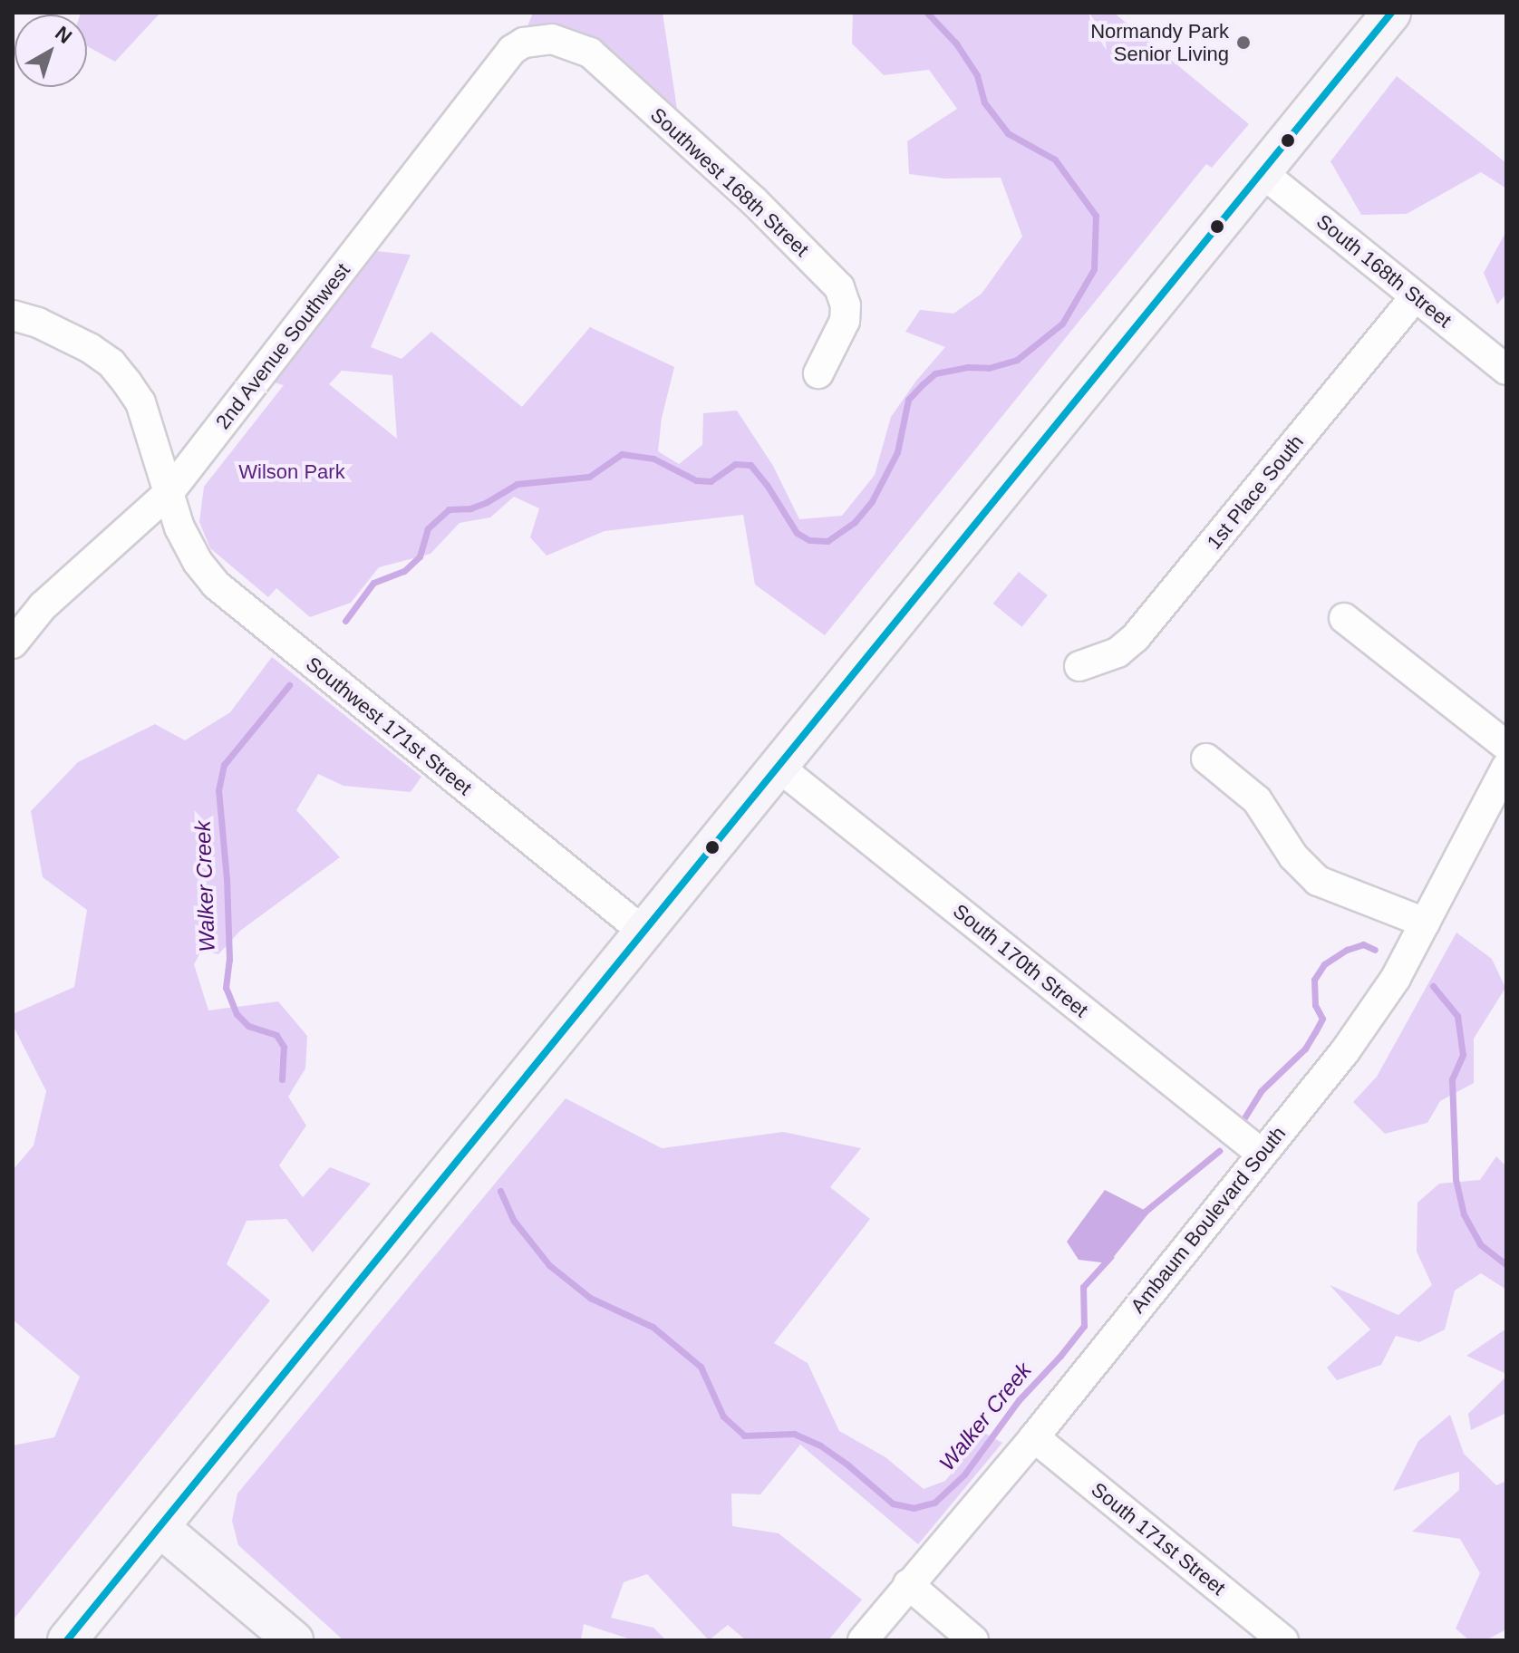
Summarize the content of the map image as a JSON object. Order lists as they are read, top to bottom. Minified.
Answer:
{"streets":{"street":["Southwest 168th Street","South 168th Street","2nd Avenue Southwest","1st Place South","Southwest 171st Street","South 170th Street","Ambaum Boulevard South","South 171st Street"]},"crossings":[["Southwest 168th Street","2nd Avenue Southwest"],["South 168th Street","1st Place South"],["2nd Avenue Southwest","Southwest 171st Street"],["South 170th Street","Ambaum Boulevard South"],["Ambaum Boulevard South","South 171st Street"]],"water":["Walker Creek"],"parks":["Wilson Park"],"places":["Normandy Park Senior Living"],"north":"top right"}
